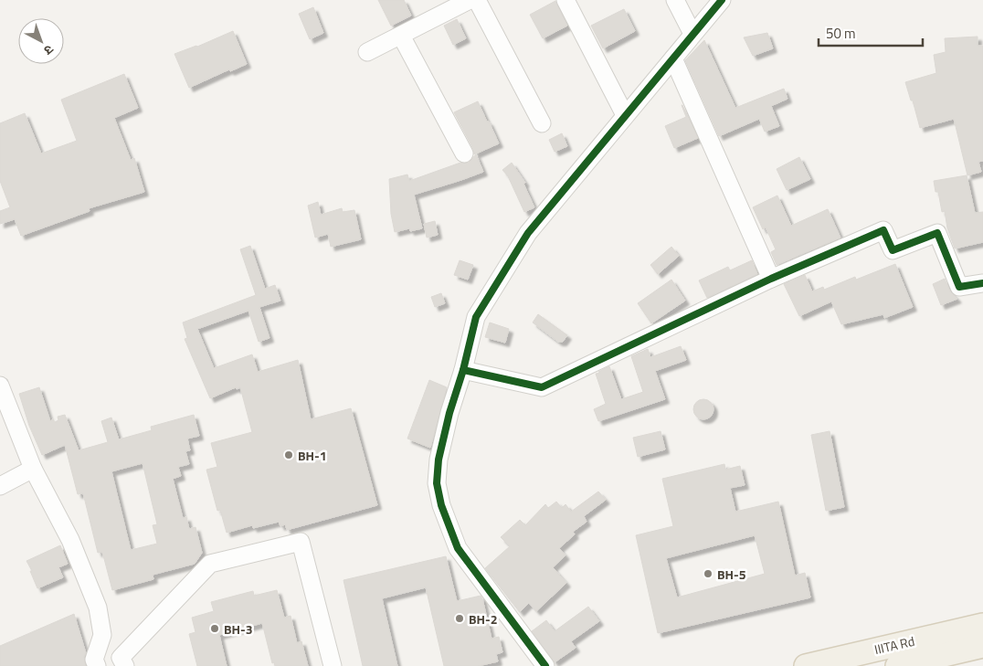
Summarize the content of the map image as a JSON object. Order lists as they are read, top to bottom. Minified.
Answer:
{"streets":{"main road":["IIITA Rd"]},"places":["BH-1","BH-5","BH-2","BH-3"],"scale_bar":"50 m","north":"bottom right"}
